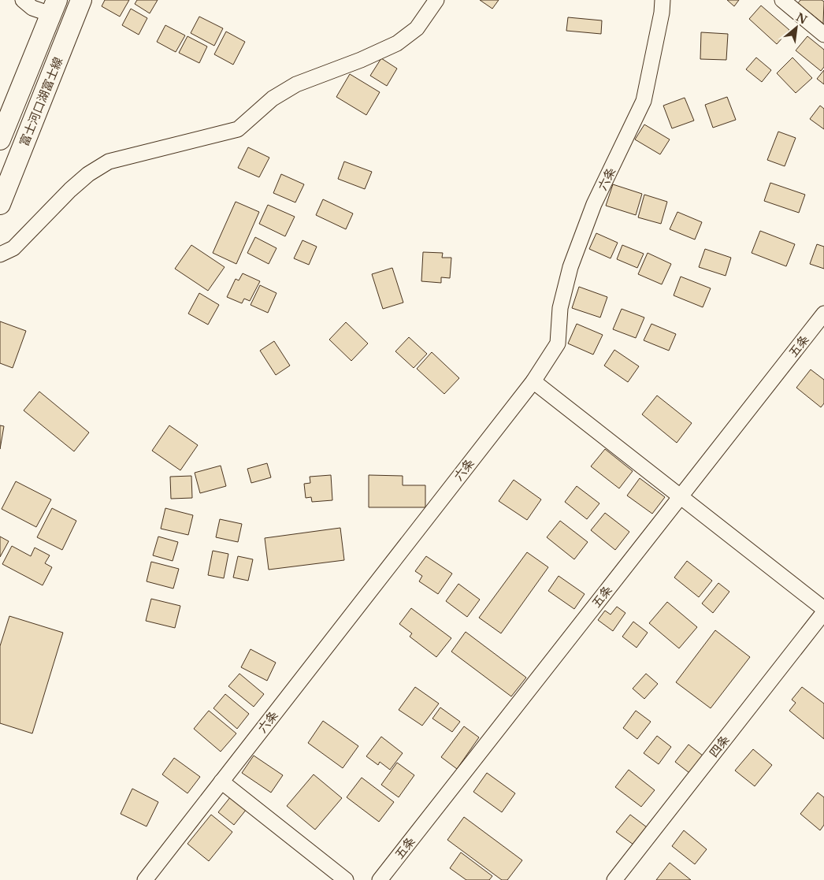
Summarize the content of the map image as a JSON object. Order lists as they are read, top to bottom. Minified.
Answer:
{"streets":{"main road":["富士河口湖富士線"],"street":["六条","五条","四条"]},"north":"top right"}
